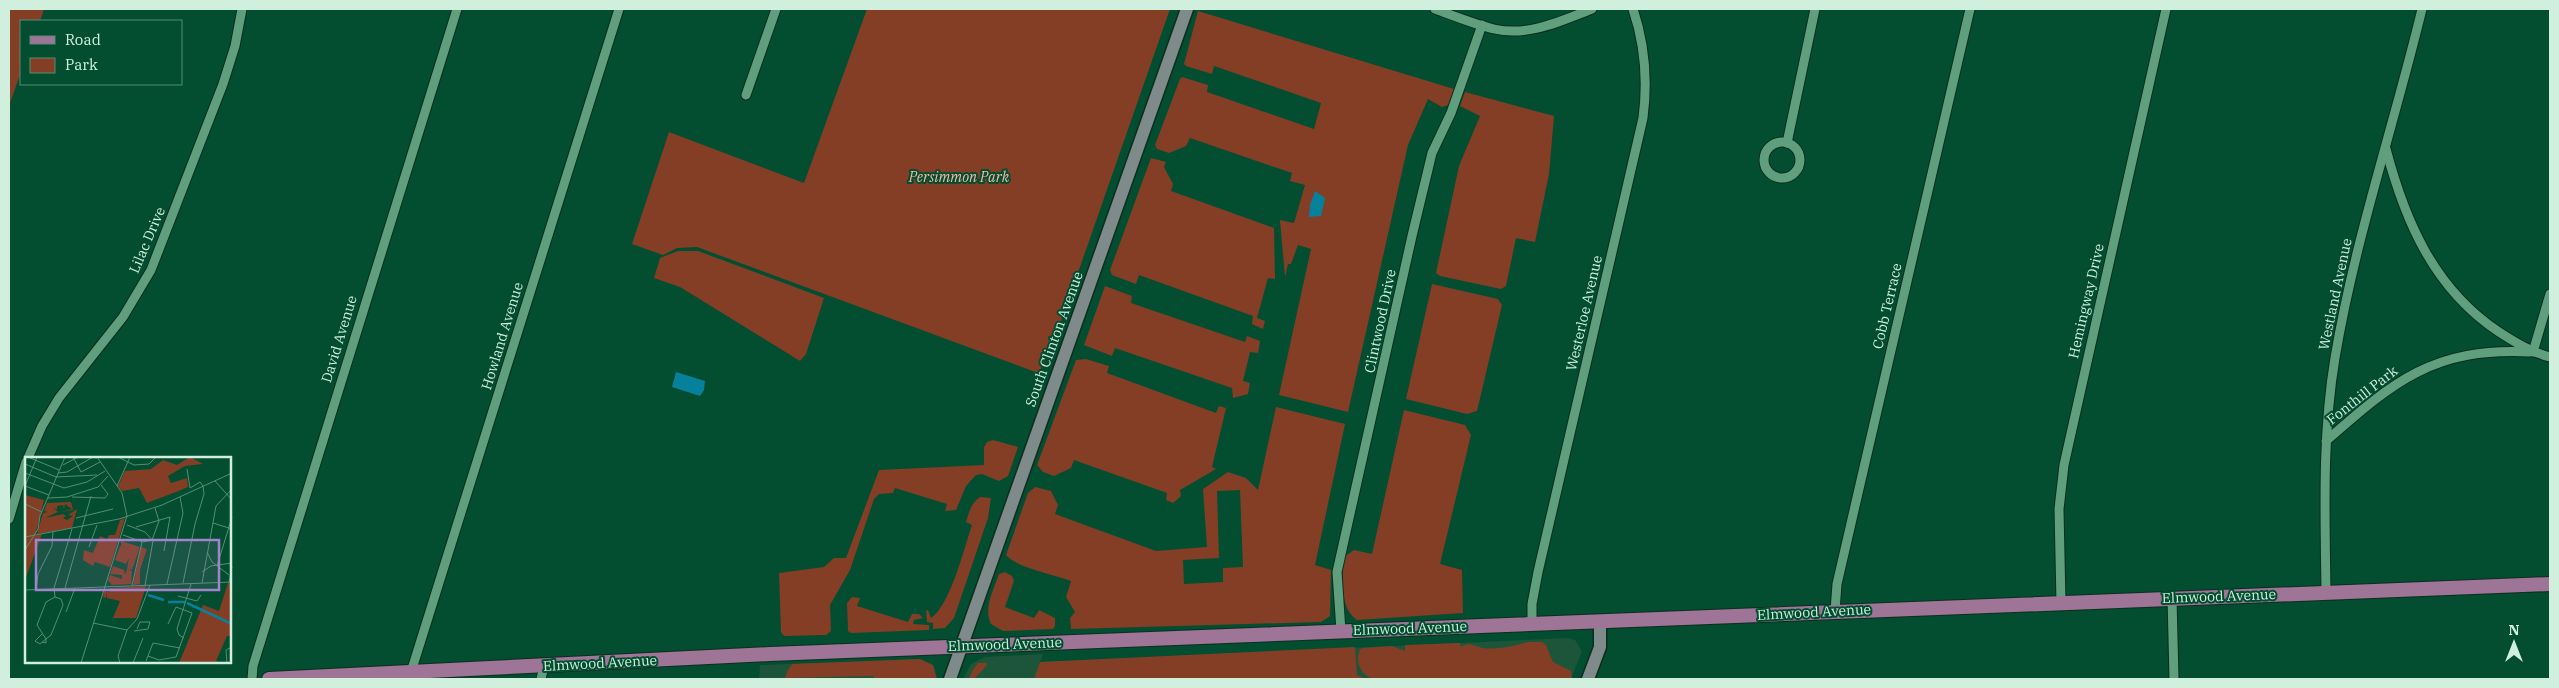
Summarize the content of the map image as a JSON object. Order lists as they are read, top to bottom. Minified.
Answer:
{"streets":{"main road":["Elmwood Avenue"],"street":["Lilac Drive","Westland Avenue","Hemingway Drive","Cobb Terrace","Westerloe Avenue","Clintwood Drive","Howland Avenue","David Avenue","South Clinton Avenue","Fonthill Park"]},"crossings":[["Westland Avenue","Fonthill Park"],["Westland Avenue","Elmwood Avenue"],["Hemingway Drive","Elmwood Avenue"],["Cobb Terrace","Elmwood Avenue"],["Westerloe Avenue","Elmwood Avenue"],["Clintwood Drive","Elmwood Avenue"],["Howland Avenue","Elmwood Avenue"],["South Clinton Avenue","Elmwood Avenue"]],"parks":["Persimmon Park"],"legend":["Road","Park"],"north":"top"}
